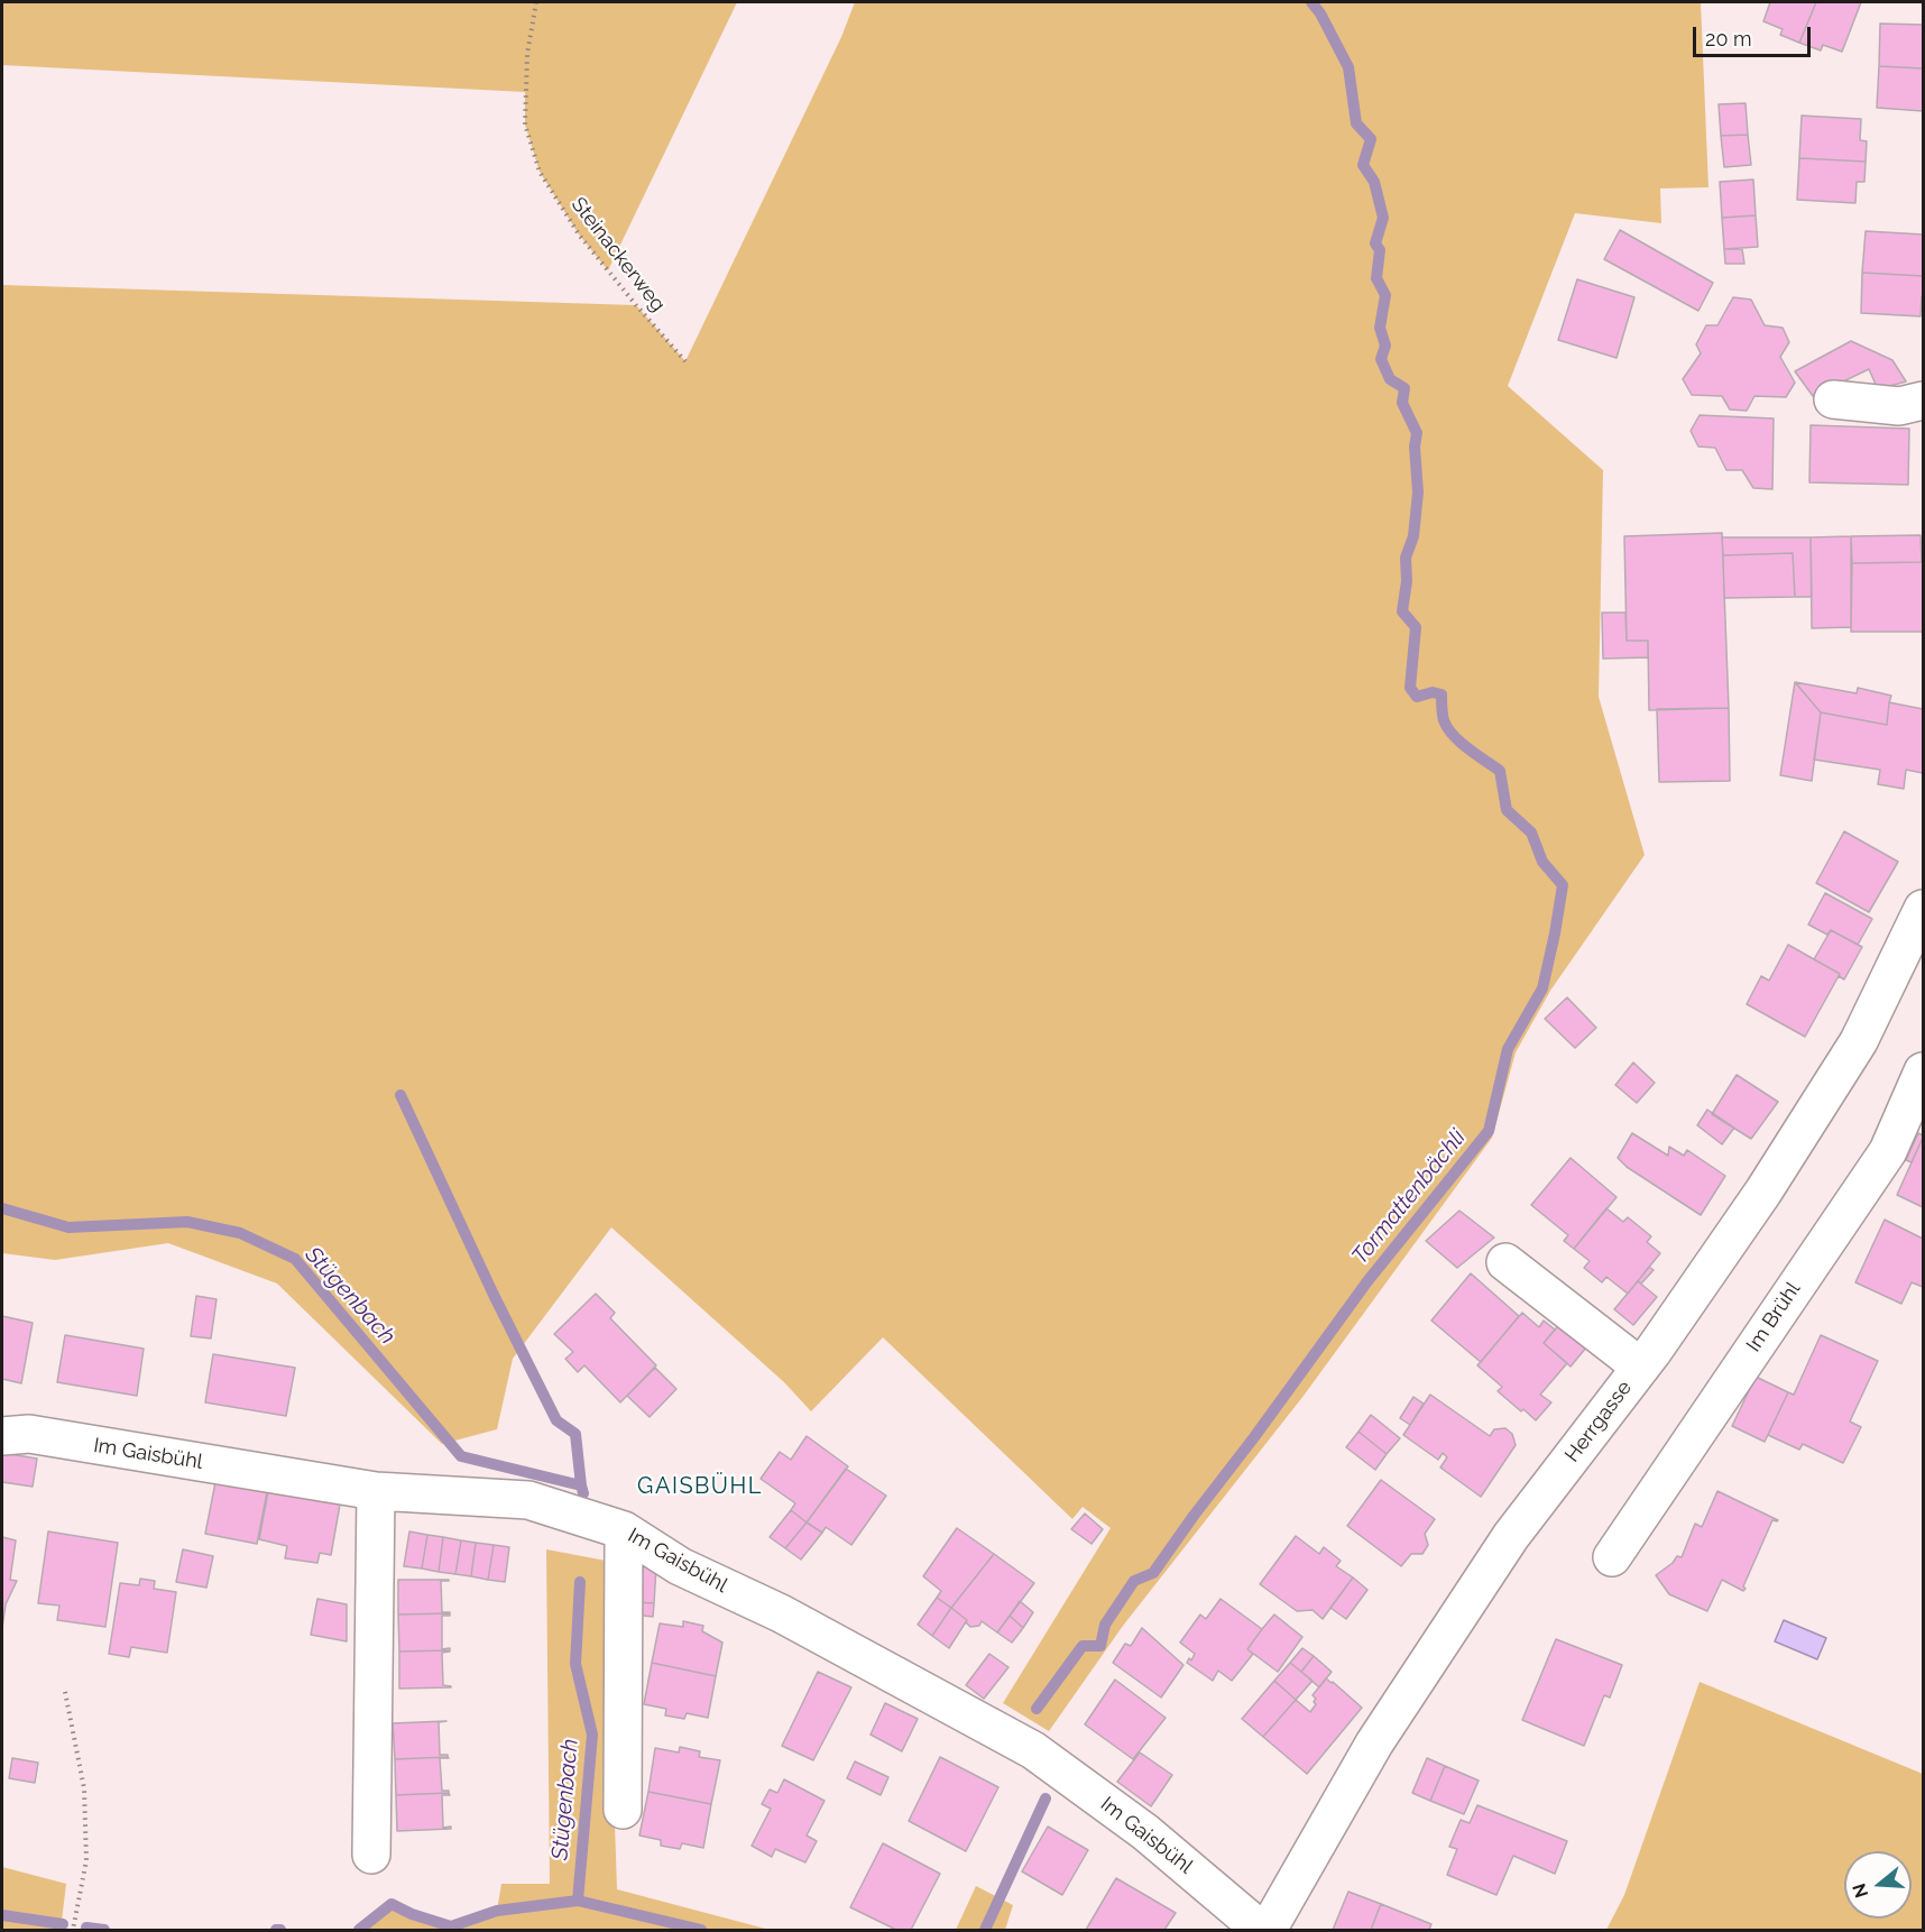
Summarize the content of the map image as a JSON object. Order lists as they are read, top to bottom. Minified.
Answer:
{"streets":{"street":["Im Brühl","Herrgasse","Im Gaisbühl"],"path":["Steinackerweg"]},"districts":["GAISBÜHL"],"water":["Tormattenbächli","Stügenbach"],"scale_bar":"20 m","north":"left"}
